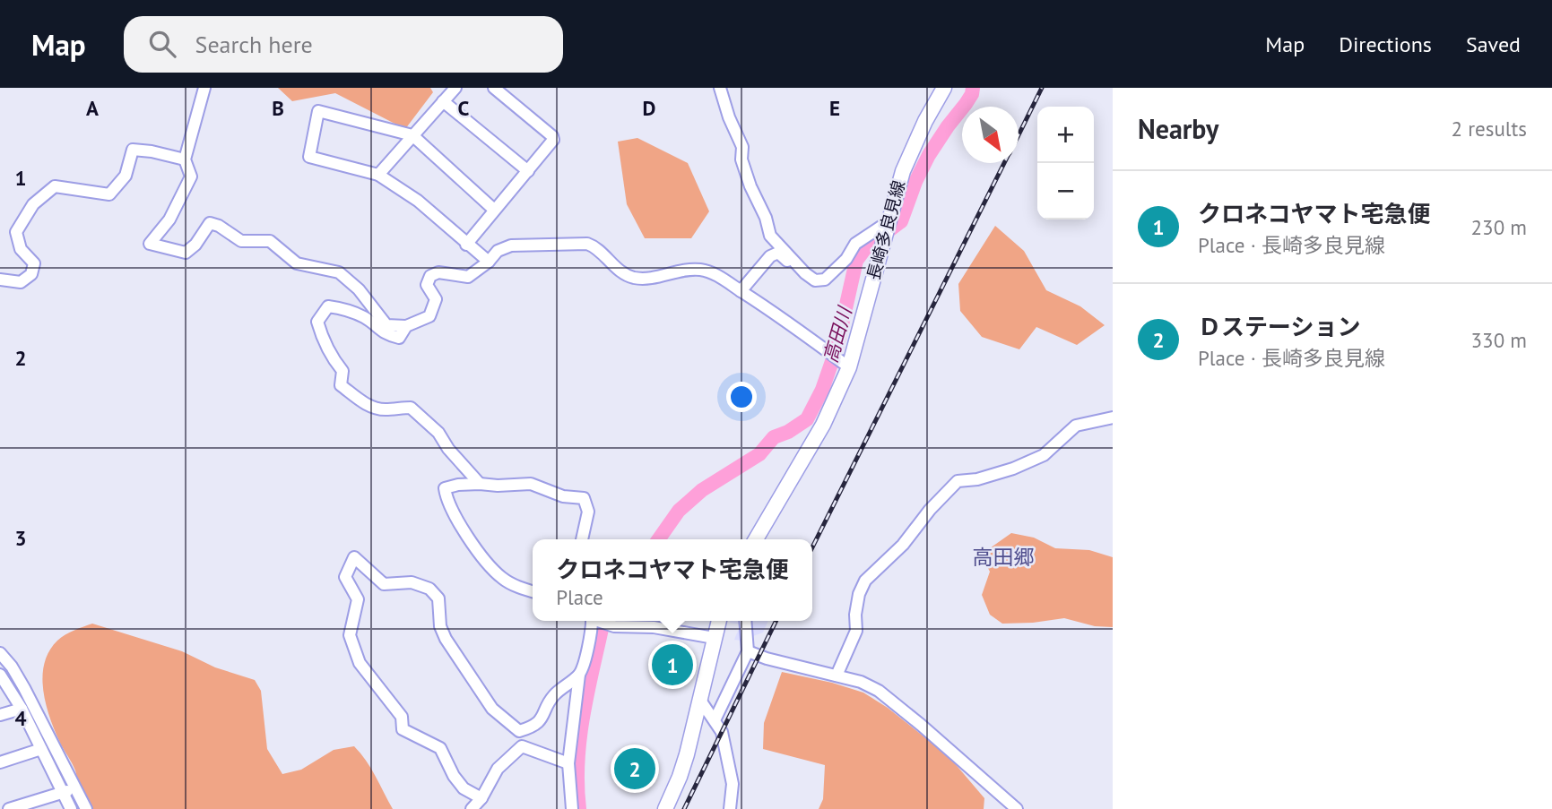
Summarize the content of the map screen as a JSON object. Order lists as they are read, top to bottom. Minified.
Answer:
{"streets":{"main road":["長崎多良見線"]},"districts":["高田郷"],"water":["高田川"],"north":"bottom right","page":{"header":"Map","search":"Search here","nav":["Map","Directions","Saved"],"heading":["Nearby","2 results"],"map_buttons":["+","−"],"list":[{"mark":"1","name":"クロネコヤマト宅急便","note":"Place · 長崎多良見線","value":"230 m"},{"mark":"2","name":"Ｄステーション","note":"Place · 長崎多良見線","value":"330 m"}],"popup":["クロネコヤマト宅急便","Place"],"pins":["1","2"]},"grid":{"columns":["A","B","C","D","E"],"rows":["1","2","3","4"]}}
